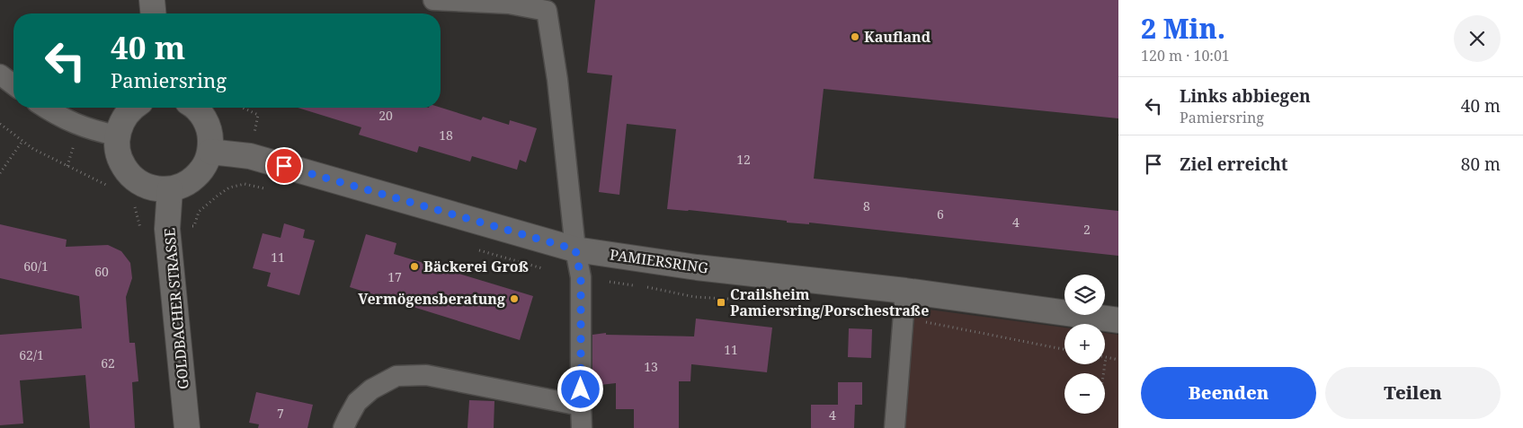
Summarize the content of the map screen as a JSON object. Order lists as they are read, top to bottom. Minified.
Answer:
{"streets":{"street":["PAMIERSRING","GOLDBACHER STRASSE"]},"places":{"other":["Kaufland","Bäckerei Groß","Vermögensberatung"],"transit":["Crailsheim Pamiersring/Porschestraße"]},"house_numbers":["20","18","12","8","6","4","2","11","60/1","60","17","11","62/1","62","13","7","4"],"page":{"heading":["2 Min.","120 m · 10:01"],"turn":["40 m","Pamiersring"],"list":[{"name":"Links abbiegen","note":"Pamiersring","value":"40 m"},{"name":"Ziel erreicht","value":"80 m"}],"map_buttons":["+","−"],"buttons":["Beenden","Teilen"]}}
